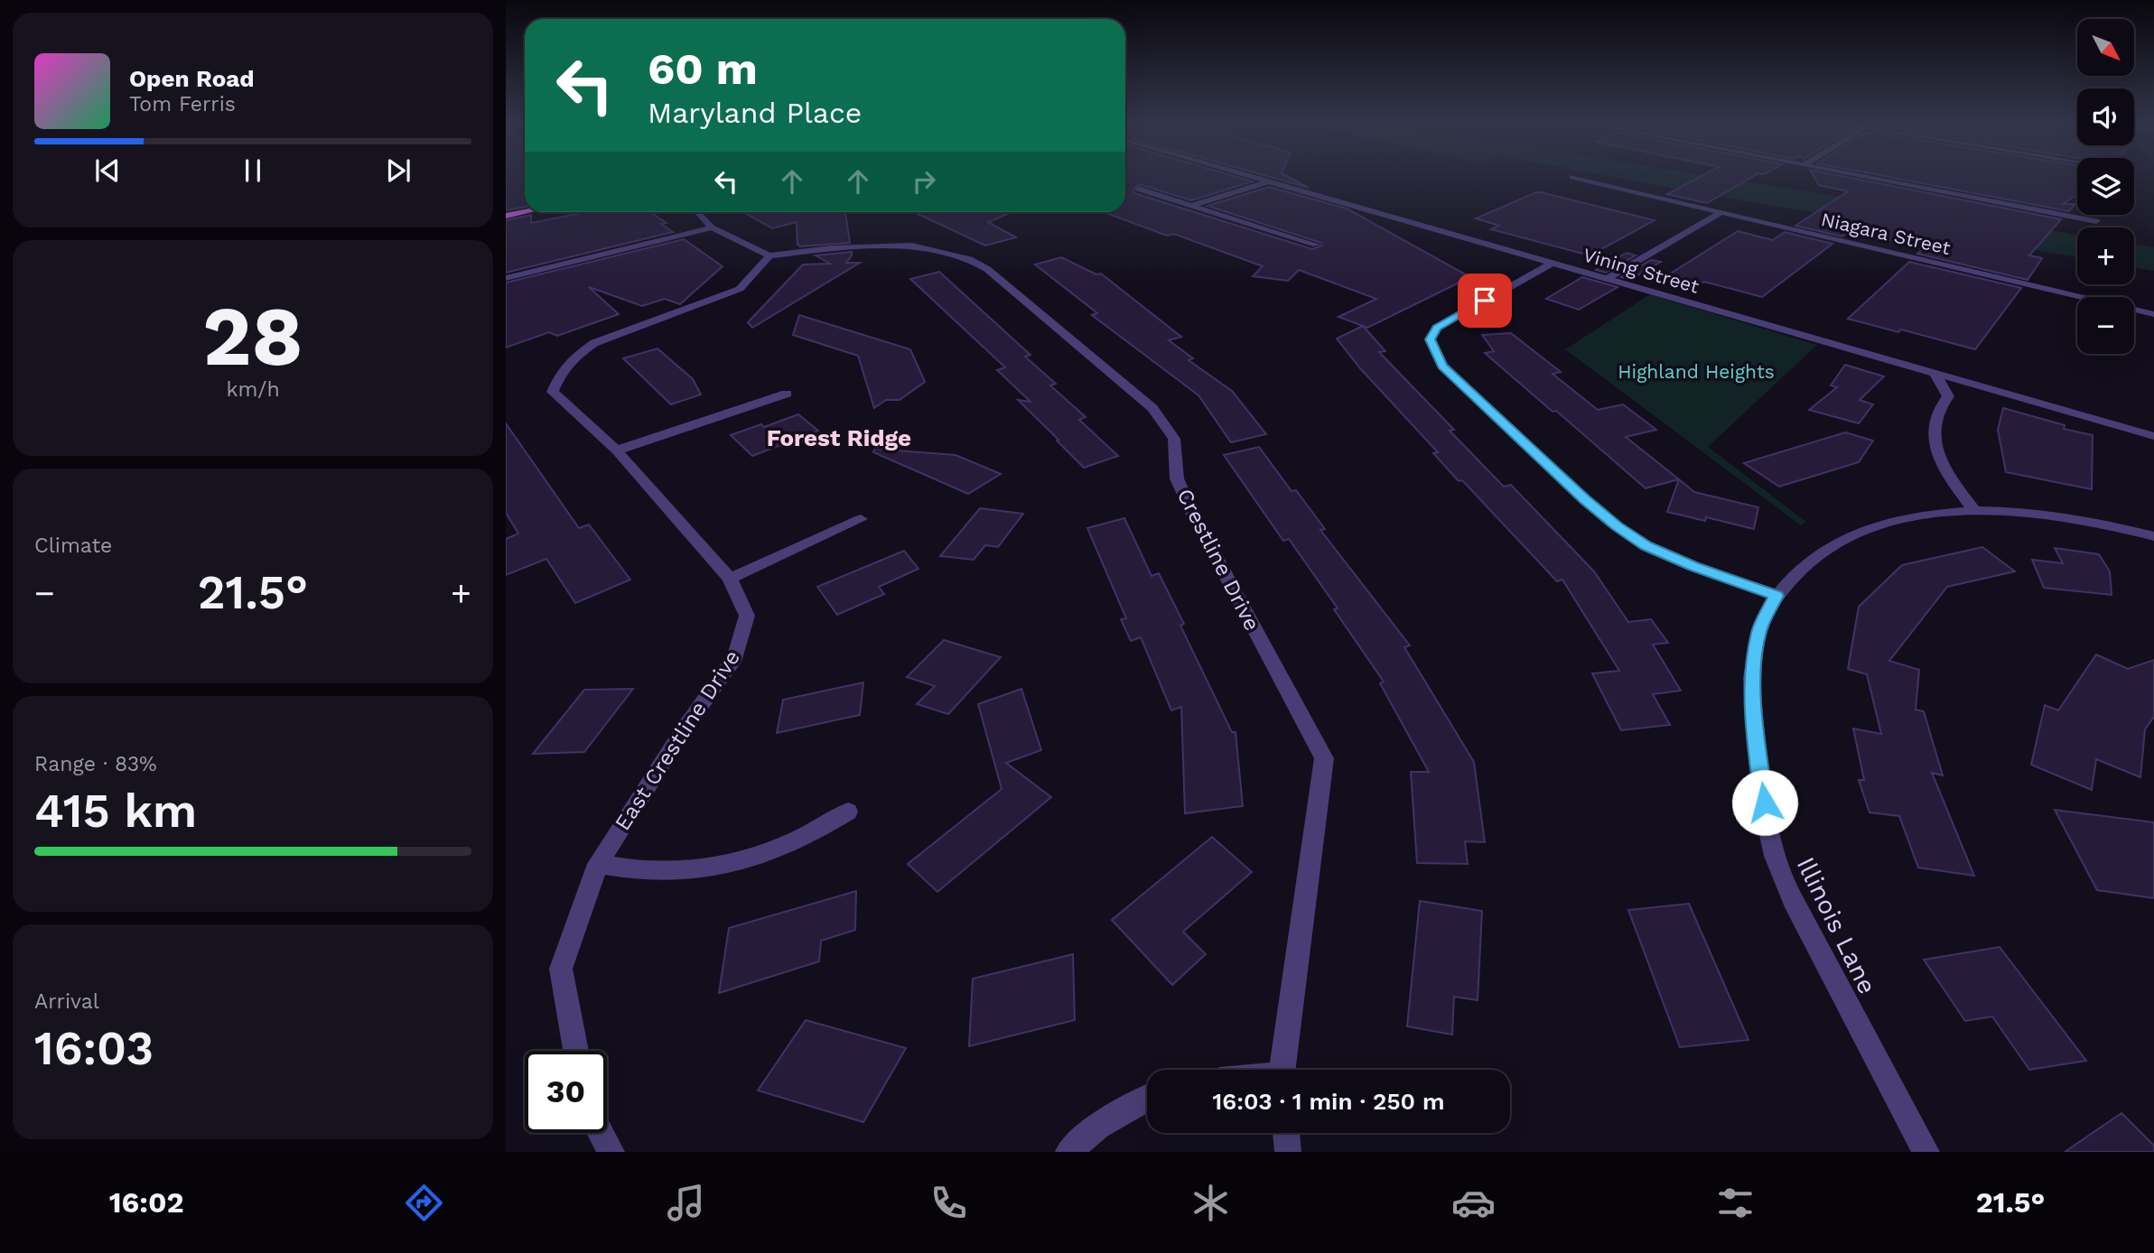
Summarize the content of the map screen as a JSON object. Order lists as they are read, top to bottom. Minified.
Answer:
{"streets":{"street":["Niagara Street","Vining Street","Crestline Drive","East Crestline Drive","Illinois Lane"]},"crossings":[["Crestline Drive","East Crestline Drive"]],"districts":["Forest Ridge"],"parks":["Highland Heights"],"north":"bottom right","page":{"map_buttons":["+","−"],"turn":["60 m","Maryland Place"],"song":["Open Road","Tom Ferris"],"tile":[["28","km/h"],"Climate",["Range · 83%","415 km"],["Arrival","16:03"]],"heat":["−","21.5°","+"],"limit":"30","trip":"16:03 · 1 min · 250 m","tabs":["16:02","21.5°"]}}
